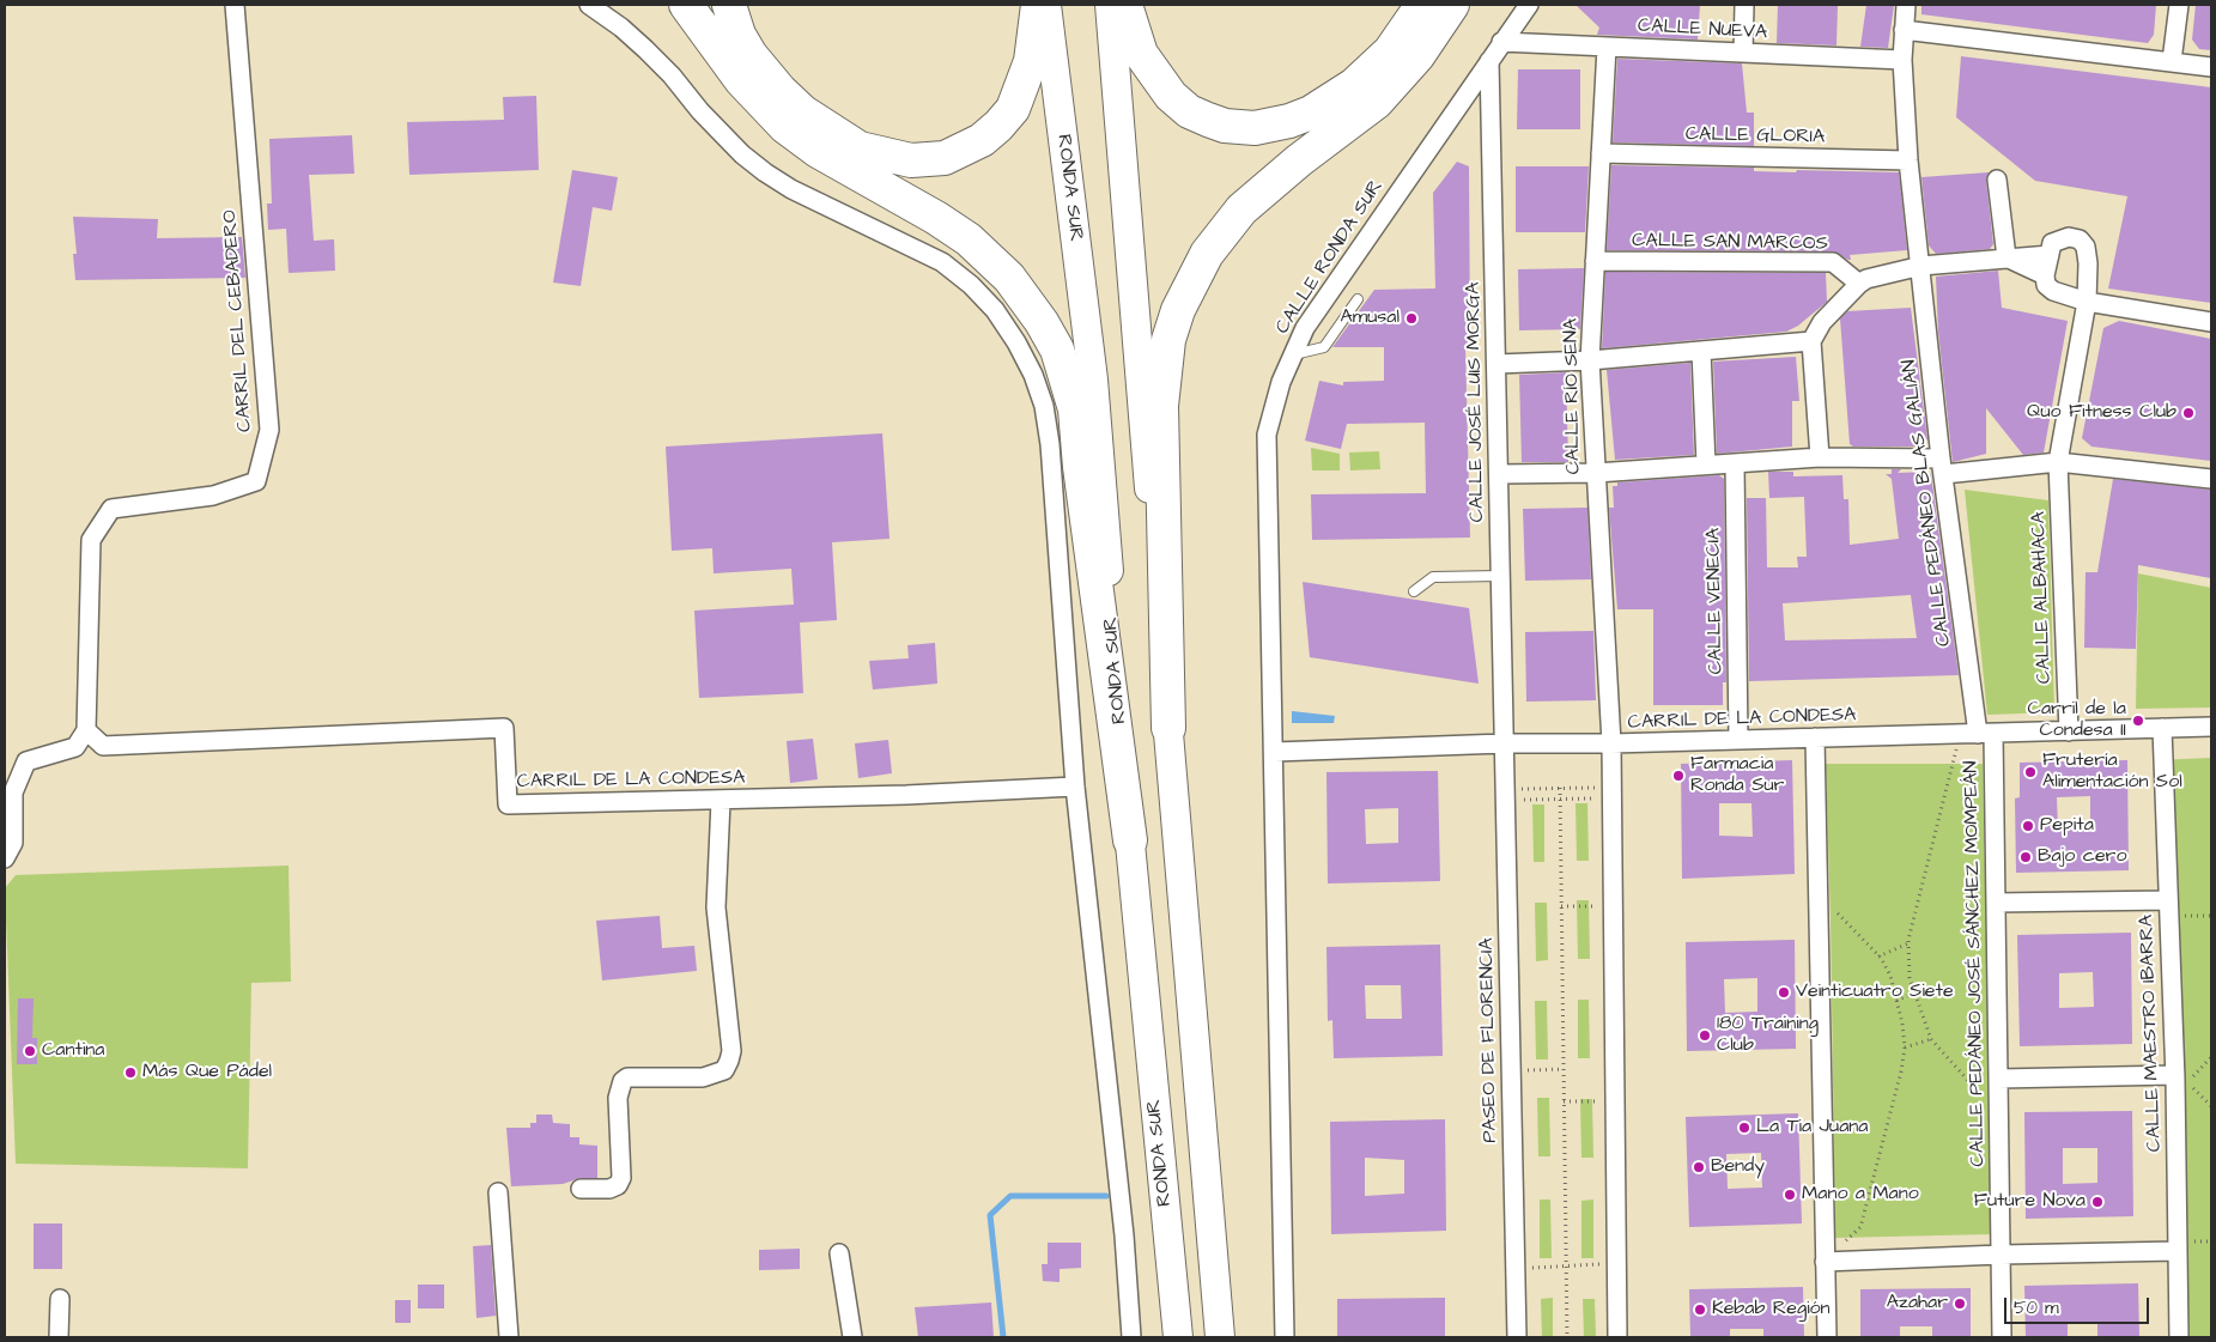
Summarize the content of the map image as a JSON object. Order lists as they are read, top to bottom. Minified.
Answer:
{"streets":{"main road":["RONDA SUR"],"street":["CALLE NUEVA","CALLE GLORIA","CALLE SAN MARCOS","CALLE RONDA SUR","CARRIL DEL CEBADERO","CALLE RÍO SENA","CALLE JOSÉ LUIS MORGA","CALLE PEDÁNEO BLAS GALIÁN","CALLE ALBAHACA","CALLE VENECIA","CARRIL DE LA CONDESA","CALLE PEDÁNEO JOSÉ SÁNCHEZ MOMPEÁN","CALLE MAESTRO IBARRA","PASEO DE FLORENCIA"]},"crossings":[["CALLE NUEVA","CALLE RONDA SUR"],["CALLE NUEVA","CALLE RÍO SENA"],["CALLE NUEVA","CALLE PEDÁNEO BLAS GALIÁN"],["CALLE GLORIA","CALLE RÍO SENA"],["CALLE GLORIA","CALLE PEDÁNEO BLAS GALIÁN"],["CALLE SAN MARCOS","CALLE RÍO SENA"],["CALLE RONDA SUR","CALLE JOSÉ LUIS MORGA"],["CALLE RONDA SUR","CARRIL DE LA CONDESA"],["CARRIL DEL CEBADERO","CARRIL DE LA CONDESA"],["CALLE RÍO SENA","CARRIL DE LA CONDESA"],["CALLE JOSÉ LUIS MORGA","CARRIL DE LA CONDESA"],["CALLE JOSÉ LUIS MORGA","PASEO DE FLORENCIA"],["CALLE PEDÁNEO BLAS GALIÁN","CARRIL DE LA CONDESA"],["CALLE PEDÁNEO BLAS GALIÁN","CALLE PEDÁNEO JOSÉ SÁNCHEZ MOMPEÁN"],["CALLE ALBAHACA","CARRIL DE LA CONDESA"],["CALLE VENECIA","CARRIL DE LA CONDESA"],["CARRIL DE LA CONDESA","CALLE PEDÁNEO JOSÉ SÁNCHEZ MOMPEÁN"],["CARRIL DE LA CONDESA","CALLE MAESTRO IBARRA"],["CARRIL DE LA CONDESA","PASEO DE FLORENCIA"]],"places":["Amusal","Quo Fitness Club","Carril de la Condesa II","Frutería Alimentación Sol","Farmacia Ronda Sur","Pepita","Bajo cero","Veinticuatro Siete","180 Training Club","Cantina","Más Que Pádel","La Tia Juana","Bendy","Mano a Mano","Future Nova","Azahar","Kebab Región"],"scale_bar":"50 m"}
